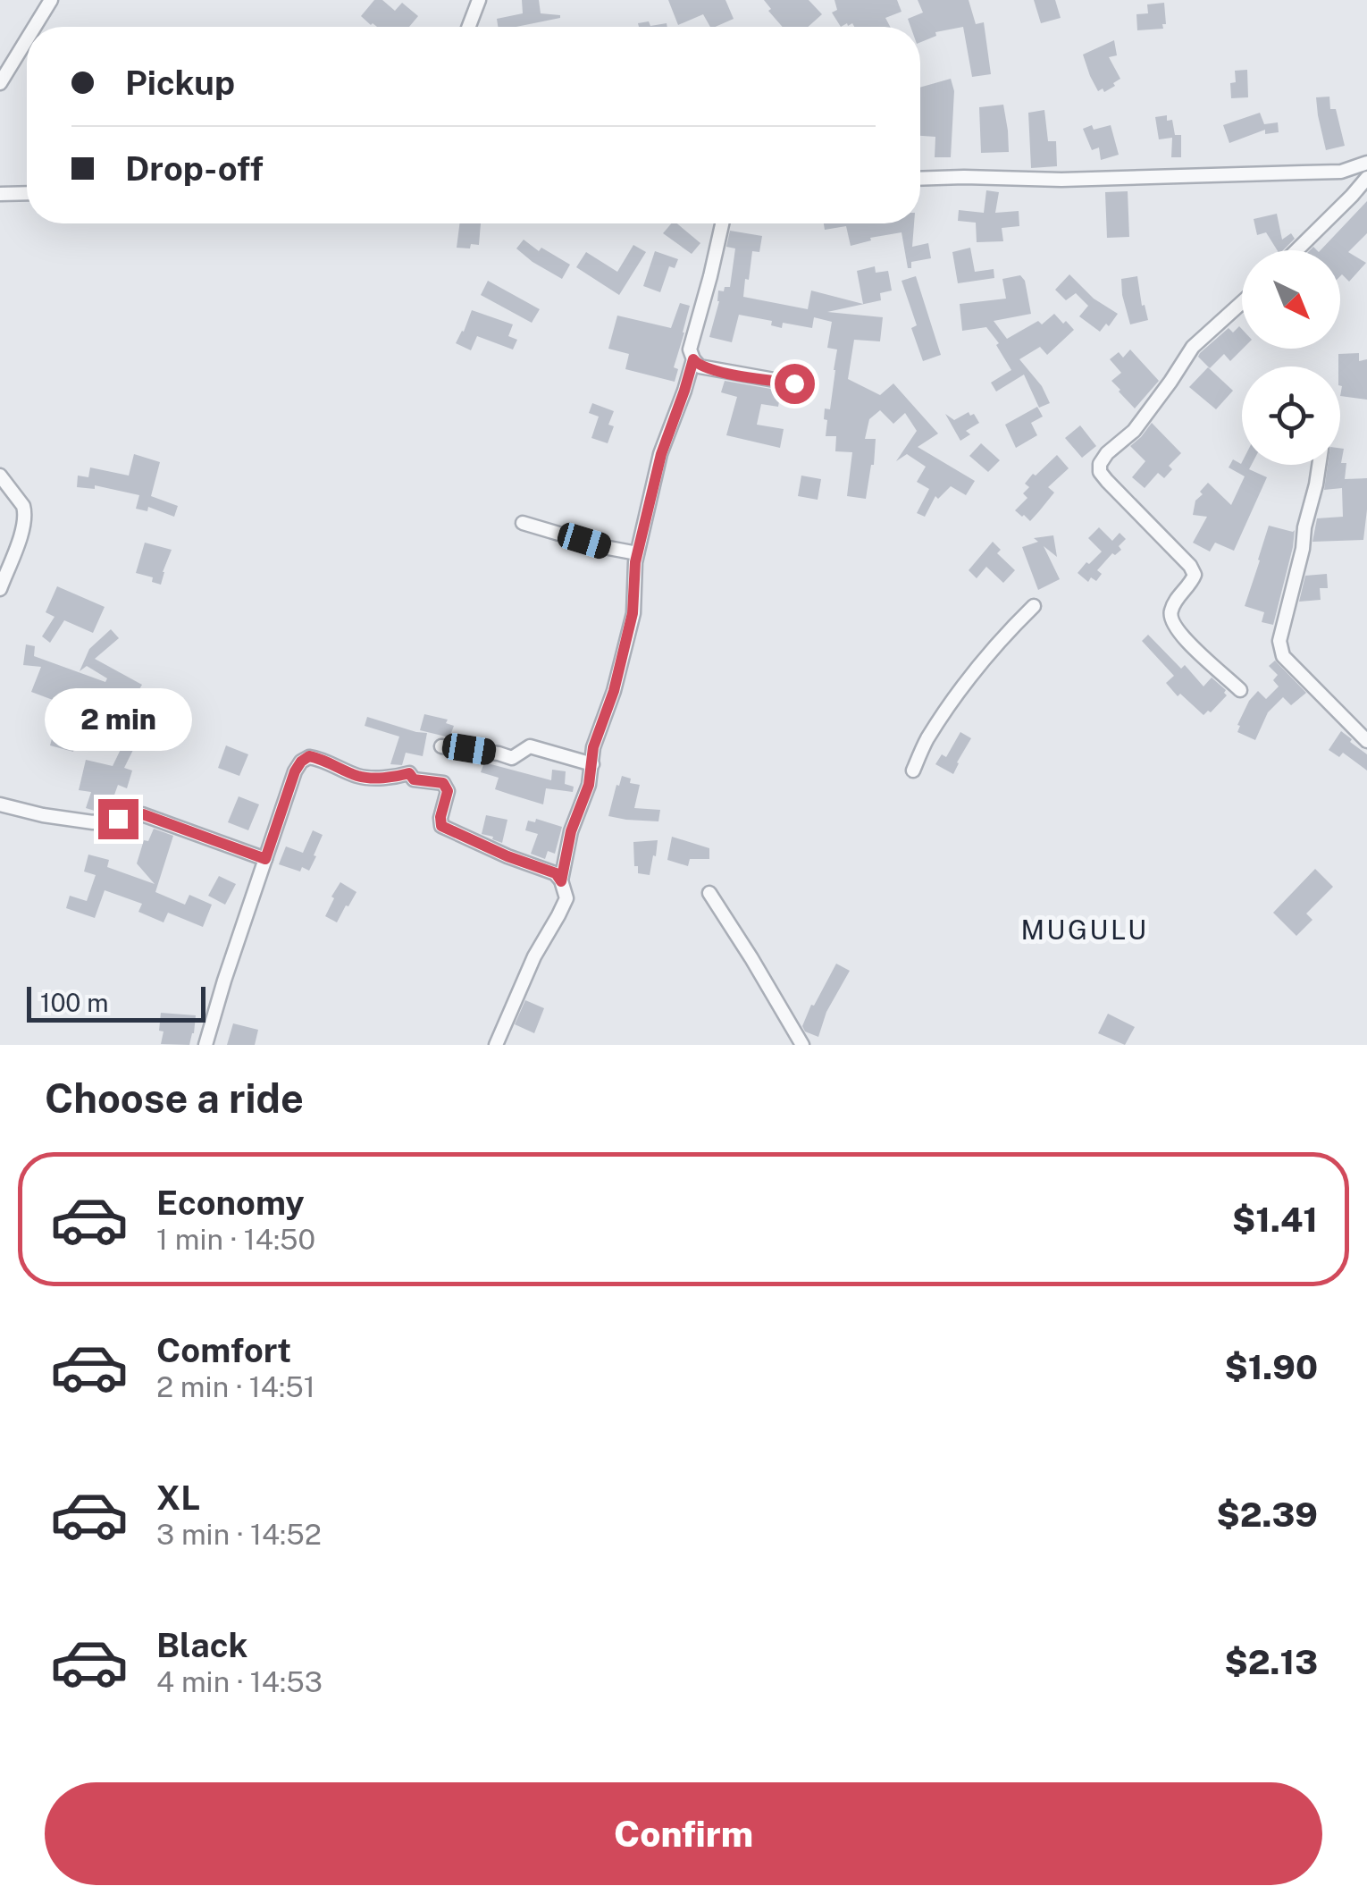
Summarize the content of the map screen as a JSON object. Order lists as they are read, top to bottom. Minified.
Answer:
{"districts":["MUGULU"],"scale_bar":"100 m","north":"bottom right","page":{"banner":["Pickup","Drop-off"],"bubble":"2 min","scale":"100 m","heading":"Choose a ride","list":[{"name":"Economy","note":"1 min · 14:50","value":"$1.41"},{"name":"Comfort","note":"2 min · 14:51","value":"$1.90"},{"name":"XL","note":"3 min · 14:52","value":"$2.39"},{"name":"Black","note":"4 min · 14:53","value":"$2.13"}],"buttons":"Confirm"}}
